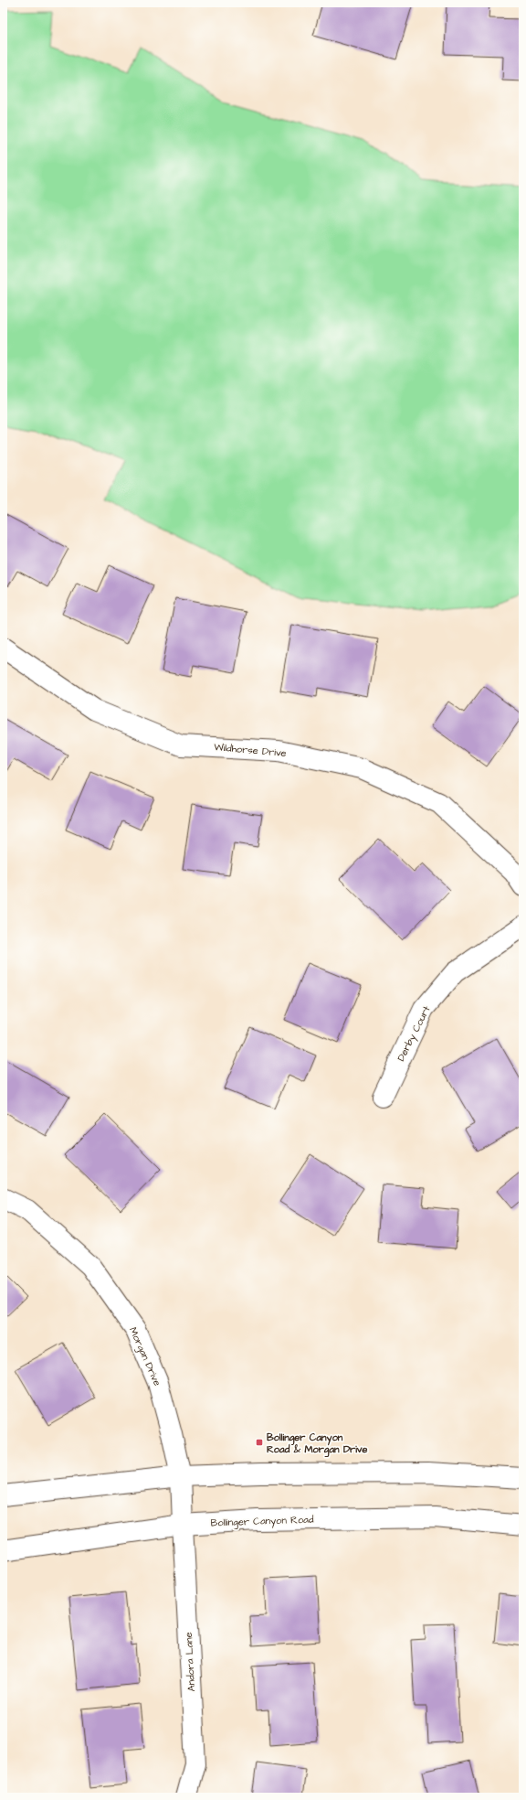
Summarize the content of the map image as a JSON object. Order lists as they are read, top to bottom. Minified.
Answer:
{"streets":{"street":["Wildhorse Drive","Derby Court","Morgan Drive","Bollinger Canyon Road","Andora Lane"]},"crossings":[["Morgan Drive","Bollinger Canyon Road"],["Morgan Drive","Andora Lane"],["Bollinger Canyon Road","Andora Lane"]],"places":{"transit":["Bollinger Canyon Road & Morgan Drive"]}}
